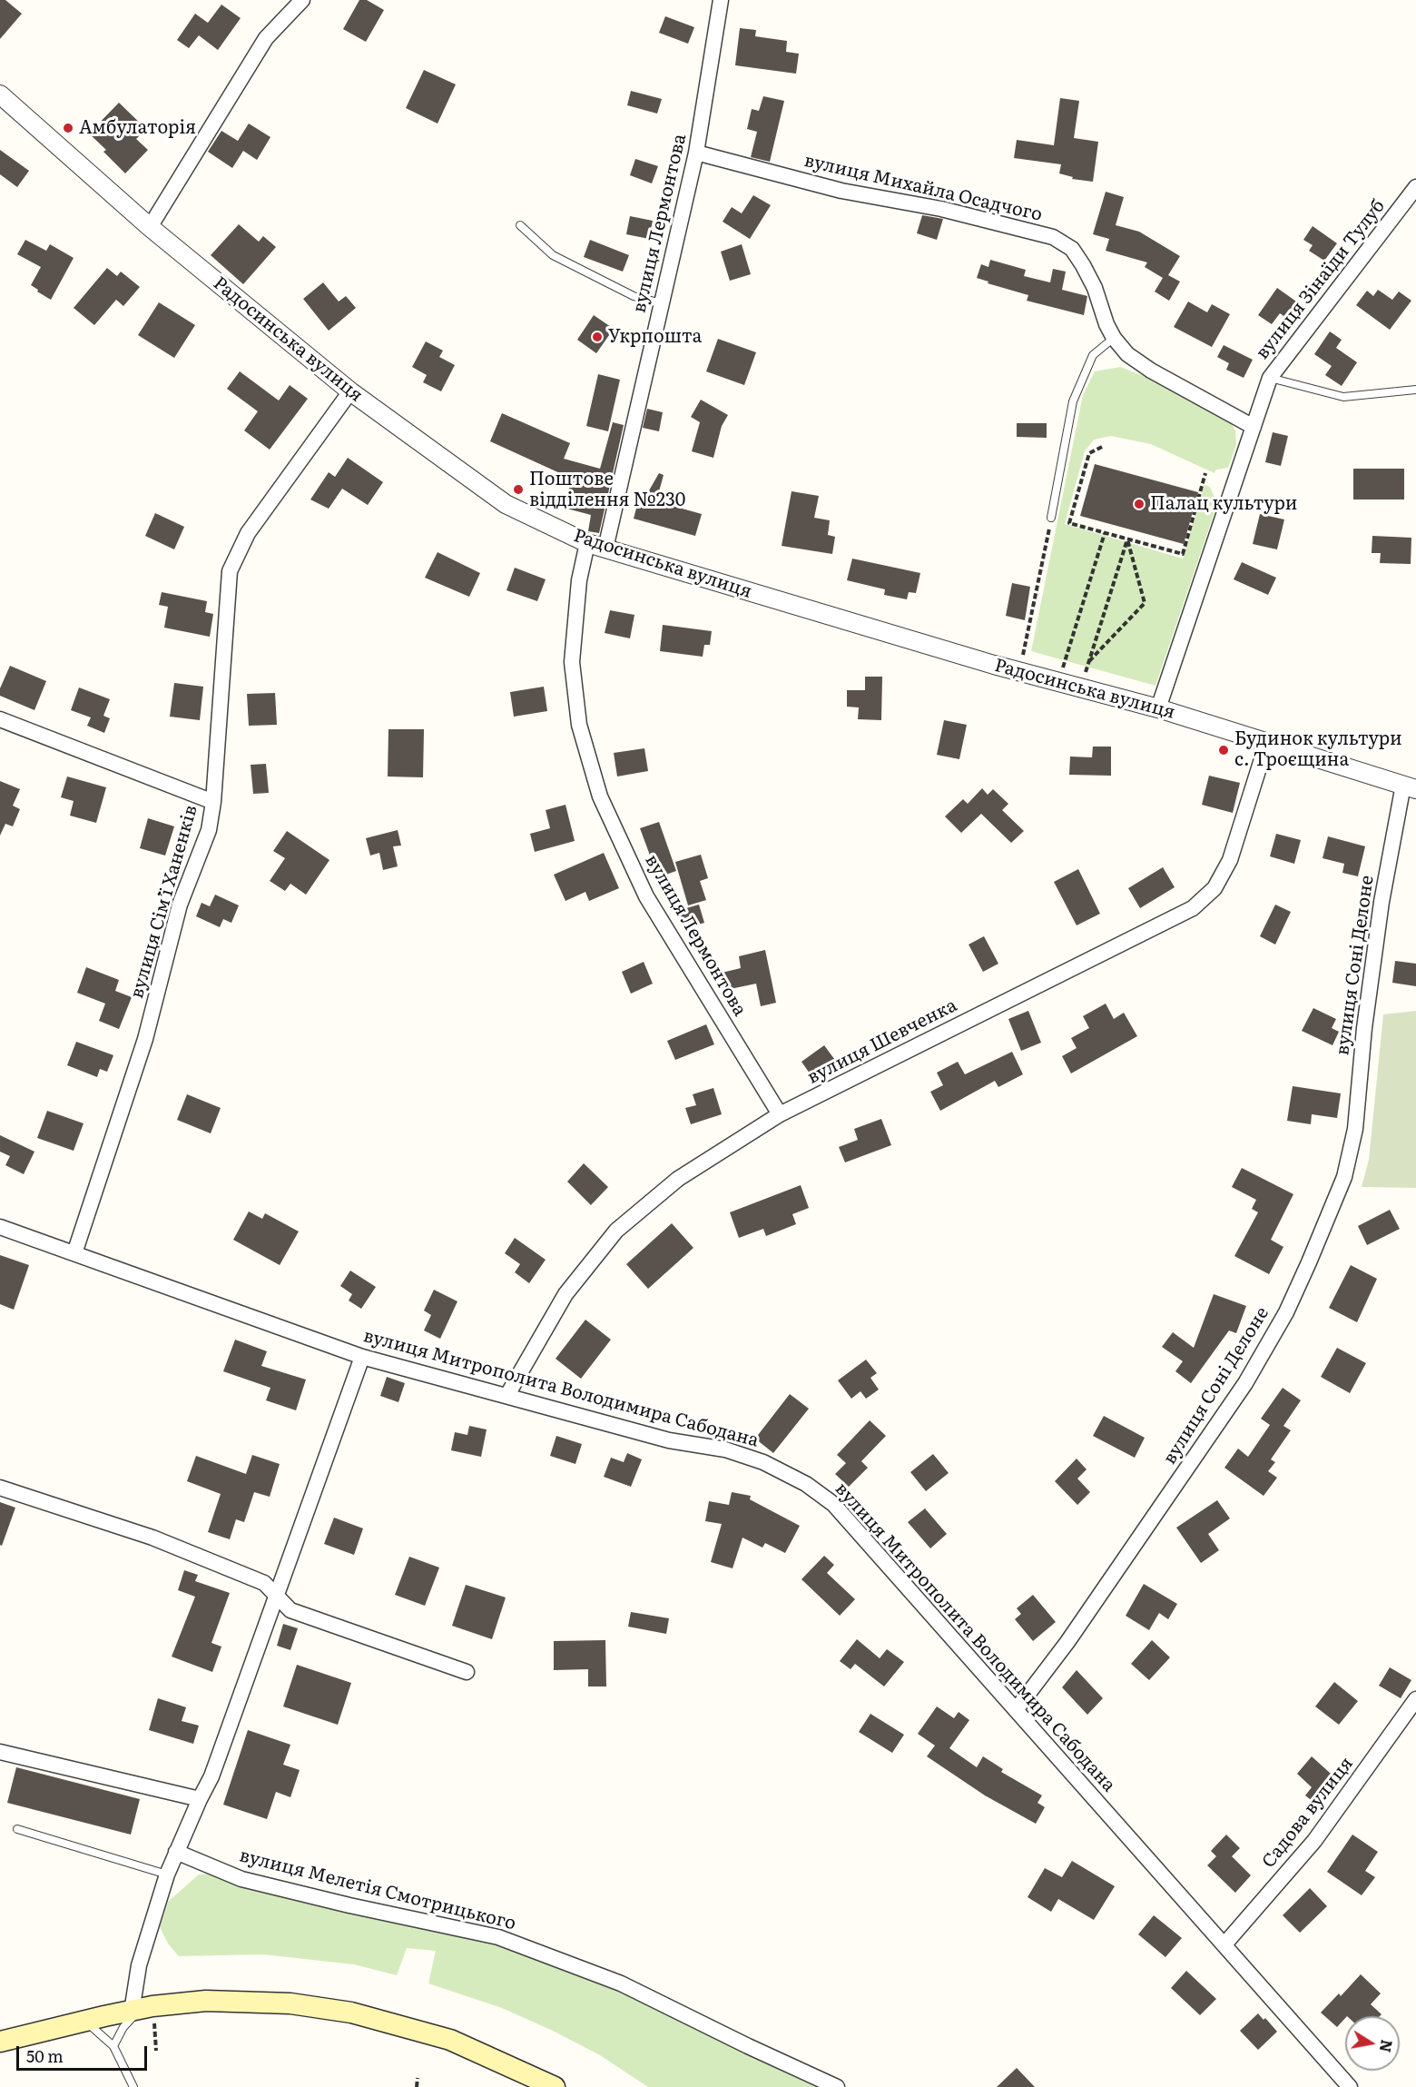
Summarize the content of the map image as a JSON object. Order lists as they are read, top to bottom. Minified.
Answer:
{"streets":{"street":["вулиця Михайла Осадчого","вулиця Лермонтова","вулиця Зінаїди Тулуб","Радосинська вулиця","вулиця Сімʼї Ханенків","вулиця Соні Делоне","вулиця Шевченка","вулиця Митрополита Володимира Сабодана","Садова вулиця","вулиця Мелетія Смотрицького"]},"crossings":[["вулиця Михайла Осадчого","вулиця Лермонтова"],["вулиця Михайла Осадчого","вулиця Зінаїди Тулуб"],["вулиця Лермонтова","Радосинська вулиця"],["вулиця Лермонтова","вулиця Шевченка"],["вулиця Зінаїди Тулуб","Радосинська вулиця"],["Радосинська вулиця","вулиця Сімʼї Ханенків"],["Радосинська вулиця","вулиця Соні Делоне"],["Радосинська вулиця","вулиця Шевченка"],["вулиця Сімʼї Ханенків","вулиця Митрополита Володимира Сабодана"],["вулиця Соні Делоне","вулиця Митрополита Володимира Сабодана"],["вулиця Шевченка","вулиця Митрополита Володимира Сабодана"],["вулиця Митрополита Володимира Сабодана","Садова вулиця"]],"places":["Амбулаторія","Укрпошта","Поштове відділення №230","Палац культури","Будинок культури с. Троєщина"],"scale_bar":"50 m","north":"right"}
